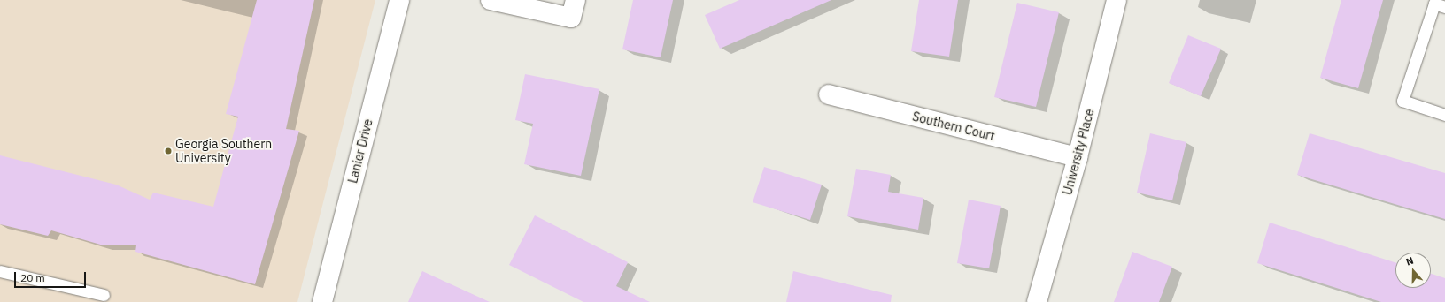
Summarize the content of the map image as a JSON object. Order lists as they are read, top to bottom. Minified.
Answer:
{"streets":{"street":["Southern Court","Lanier Drive","University Place"]},"crossings":[["Southern Court","University Place"]],"places":["Georgia Southern University"],"scale_bar":"20 m","north":"top"}
